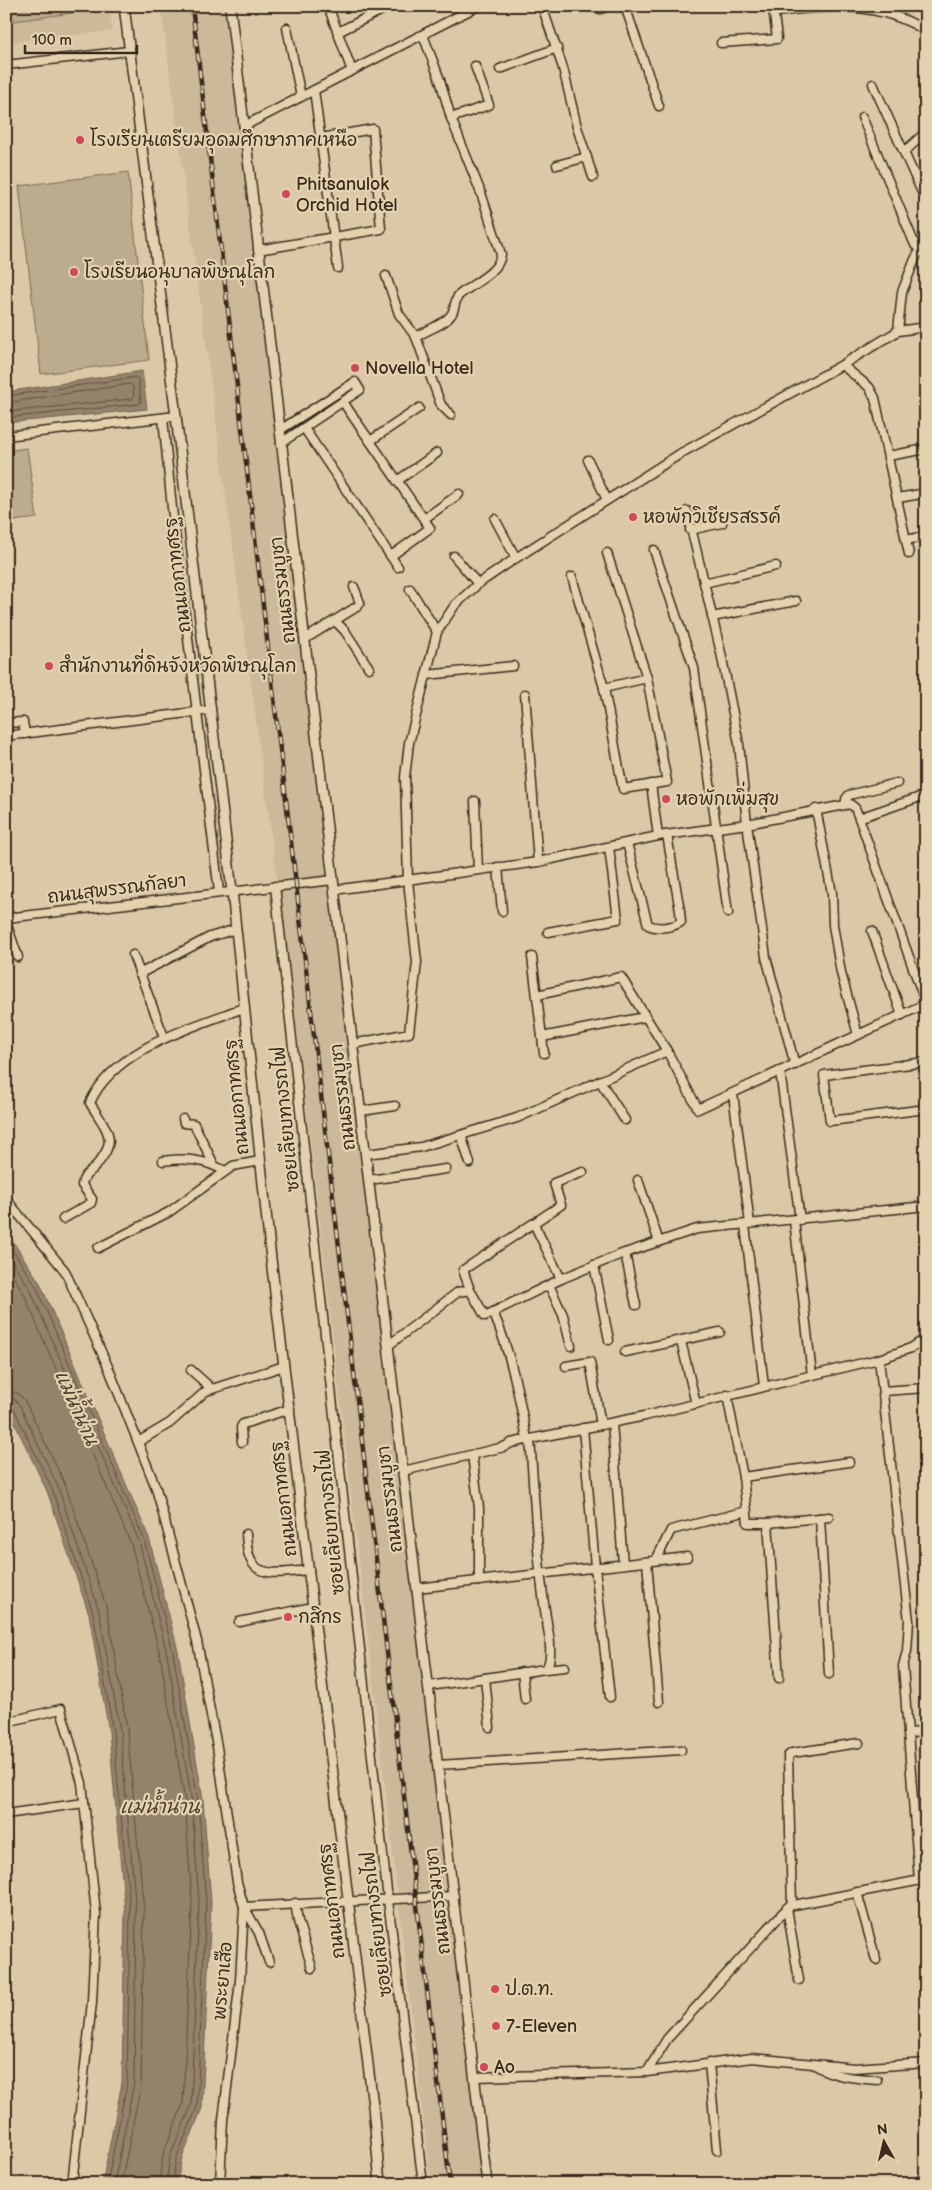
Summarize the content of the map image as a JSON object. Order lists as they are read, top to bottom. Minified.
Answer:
{"streets":{"main road":["ถนนเอกาทศรฐ","ถนนธรรมบูชา"],"street":["ถนนสุพรรณกัลยา","ซอยเลียบทางรถไฟ","พระยาเสือ"]},"crossings":[["ถนนเอกาทศรฐ","ถนนสุพรรณกัลยา"],["ถนนธรรมบูชา","ถนนสุพรรณกัลยา"],["ถนนสุพรรณกัลยา","ซอยเลียบทางรถไฟ"]],"water":["แม่น้ำน่าน"],"places":["โรงเรียนเตรียมอุดมศึกษาภาคเหนือ","Phitsanulok Orchid Hotel","โรงเรียนอนุบาลพิษณุโลก","Novella Hotel","หอพักวิเชียรสรรค์","สำนักงานที่ดินจังหวัดพิษณุโลก","หอพักเพิ่มสุข","กสิกร","ป.ต.ท.","7-Eleven","Ao"],"scale_bar":"100 m","north":"top"}
